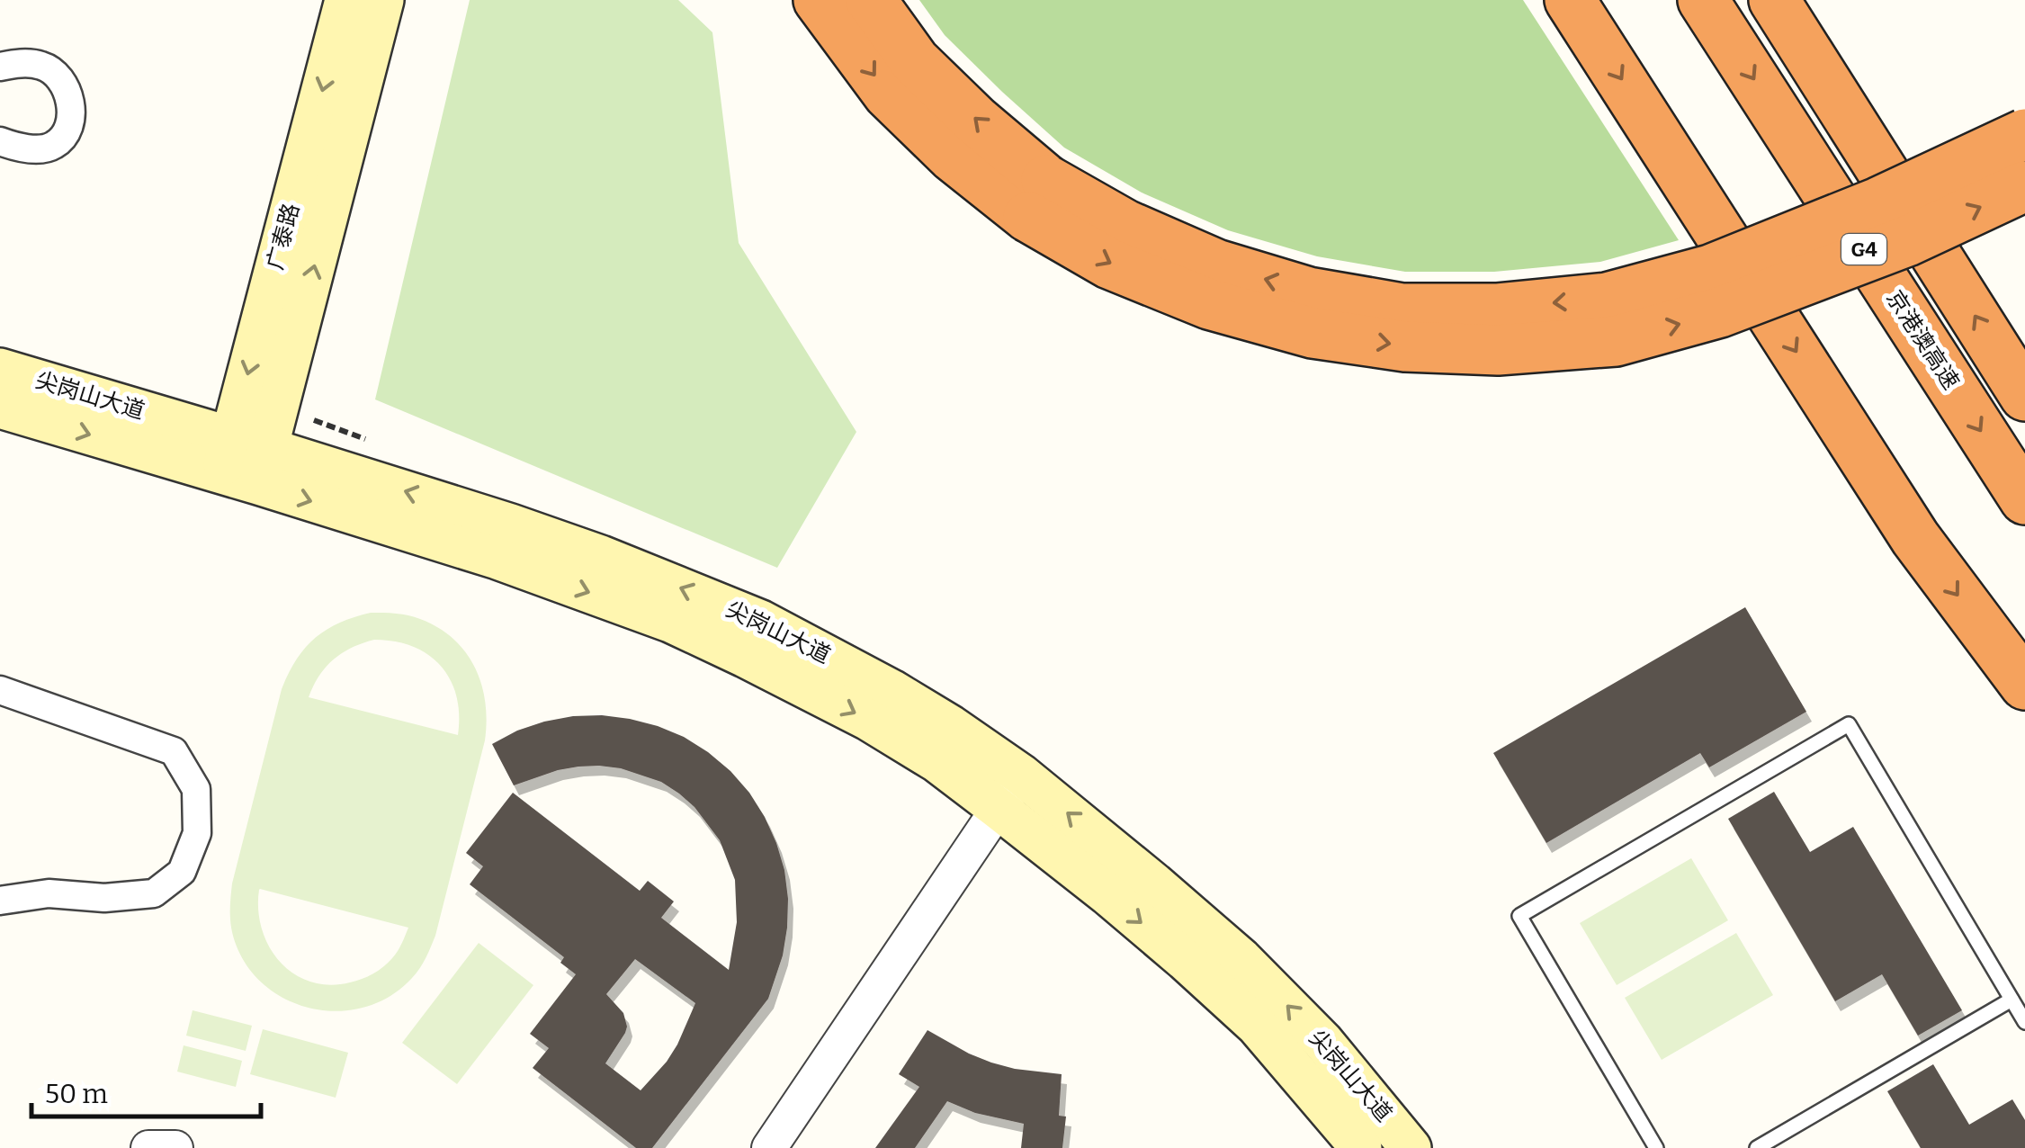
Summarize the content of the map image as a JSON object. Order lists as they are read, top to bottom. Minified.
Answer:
{"streets":{"highway":["G4","京港澳高速"],"main road":["广泰路","尖岗山大道"]},"crossings":[["广泰路","尖岗山大道"]],"scale_bar":"50 m"}
